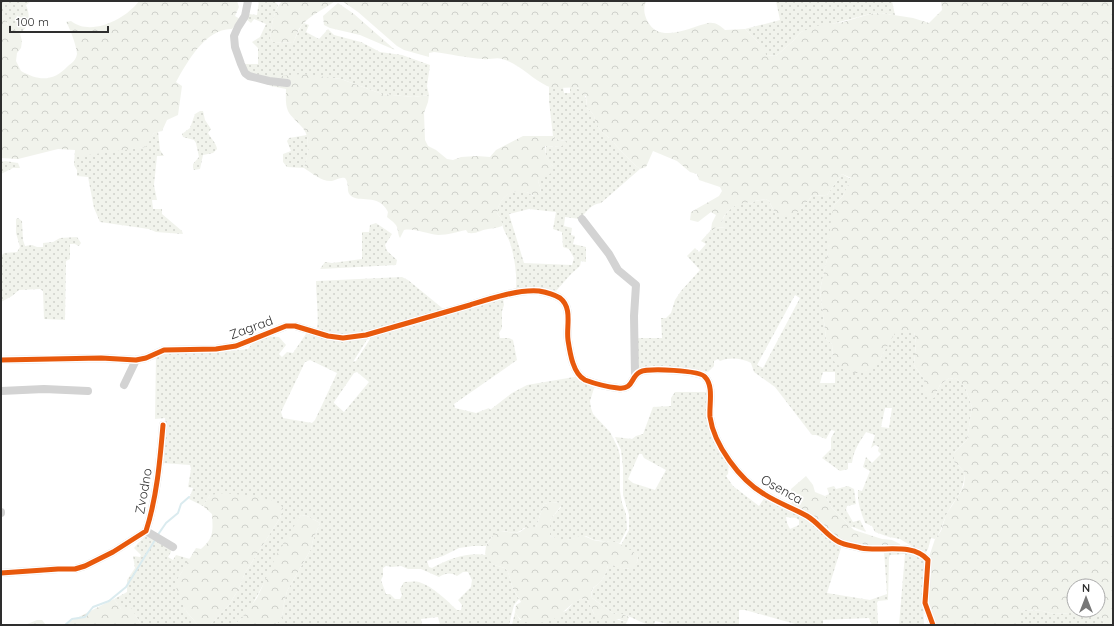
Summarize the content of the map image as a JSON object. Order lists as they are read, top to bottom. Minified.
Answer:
{"streets":{"street":["Zagrad","Osenca","Zvodno"]},"crossings":[["Zagrad","Osenca"]],"scale_bar":"100 m","north":"top"}
